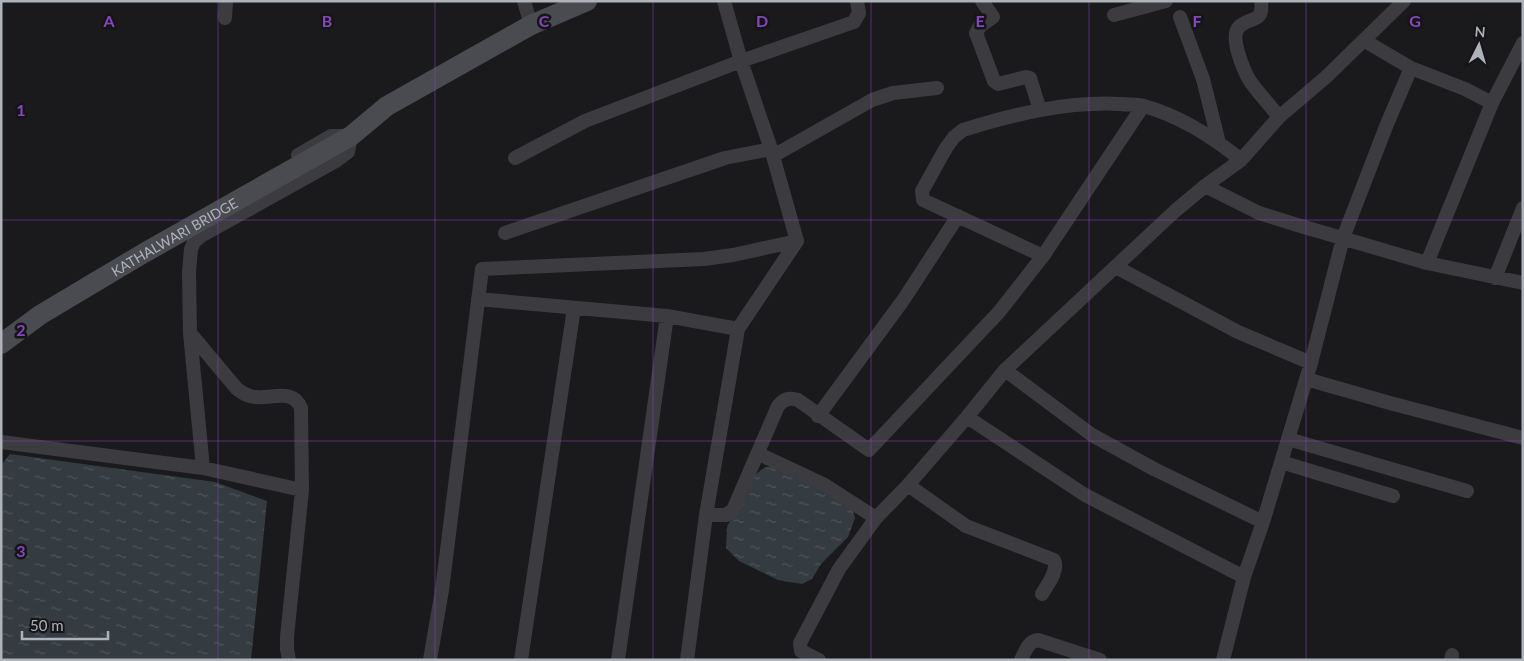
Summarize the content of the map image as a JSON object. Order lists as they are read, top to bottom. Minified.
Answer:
{"streets":{"main road":["KATHALWARI BRIDGE"]},"scale_bar":"50 m","north":"top","grid":{"columns":["A","B","C","D","E","F","G"],"rows":["1","2","3"]}}
